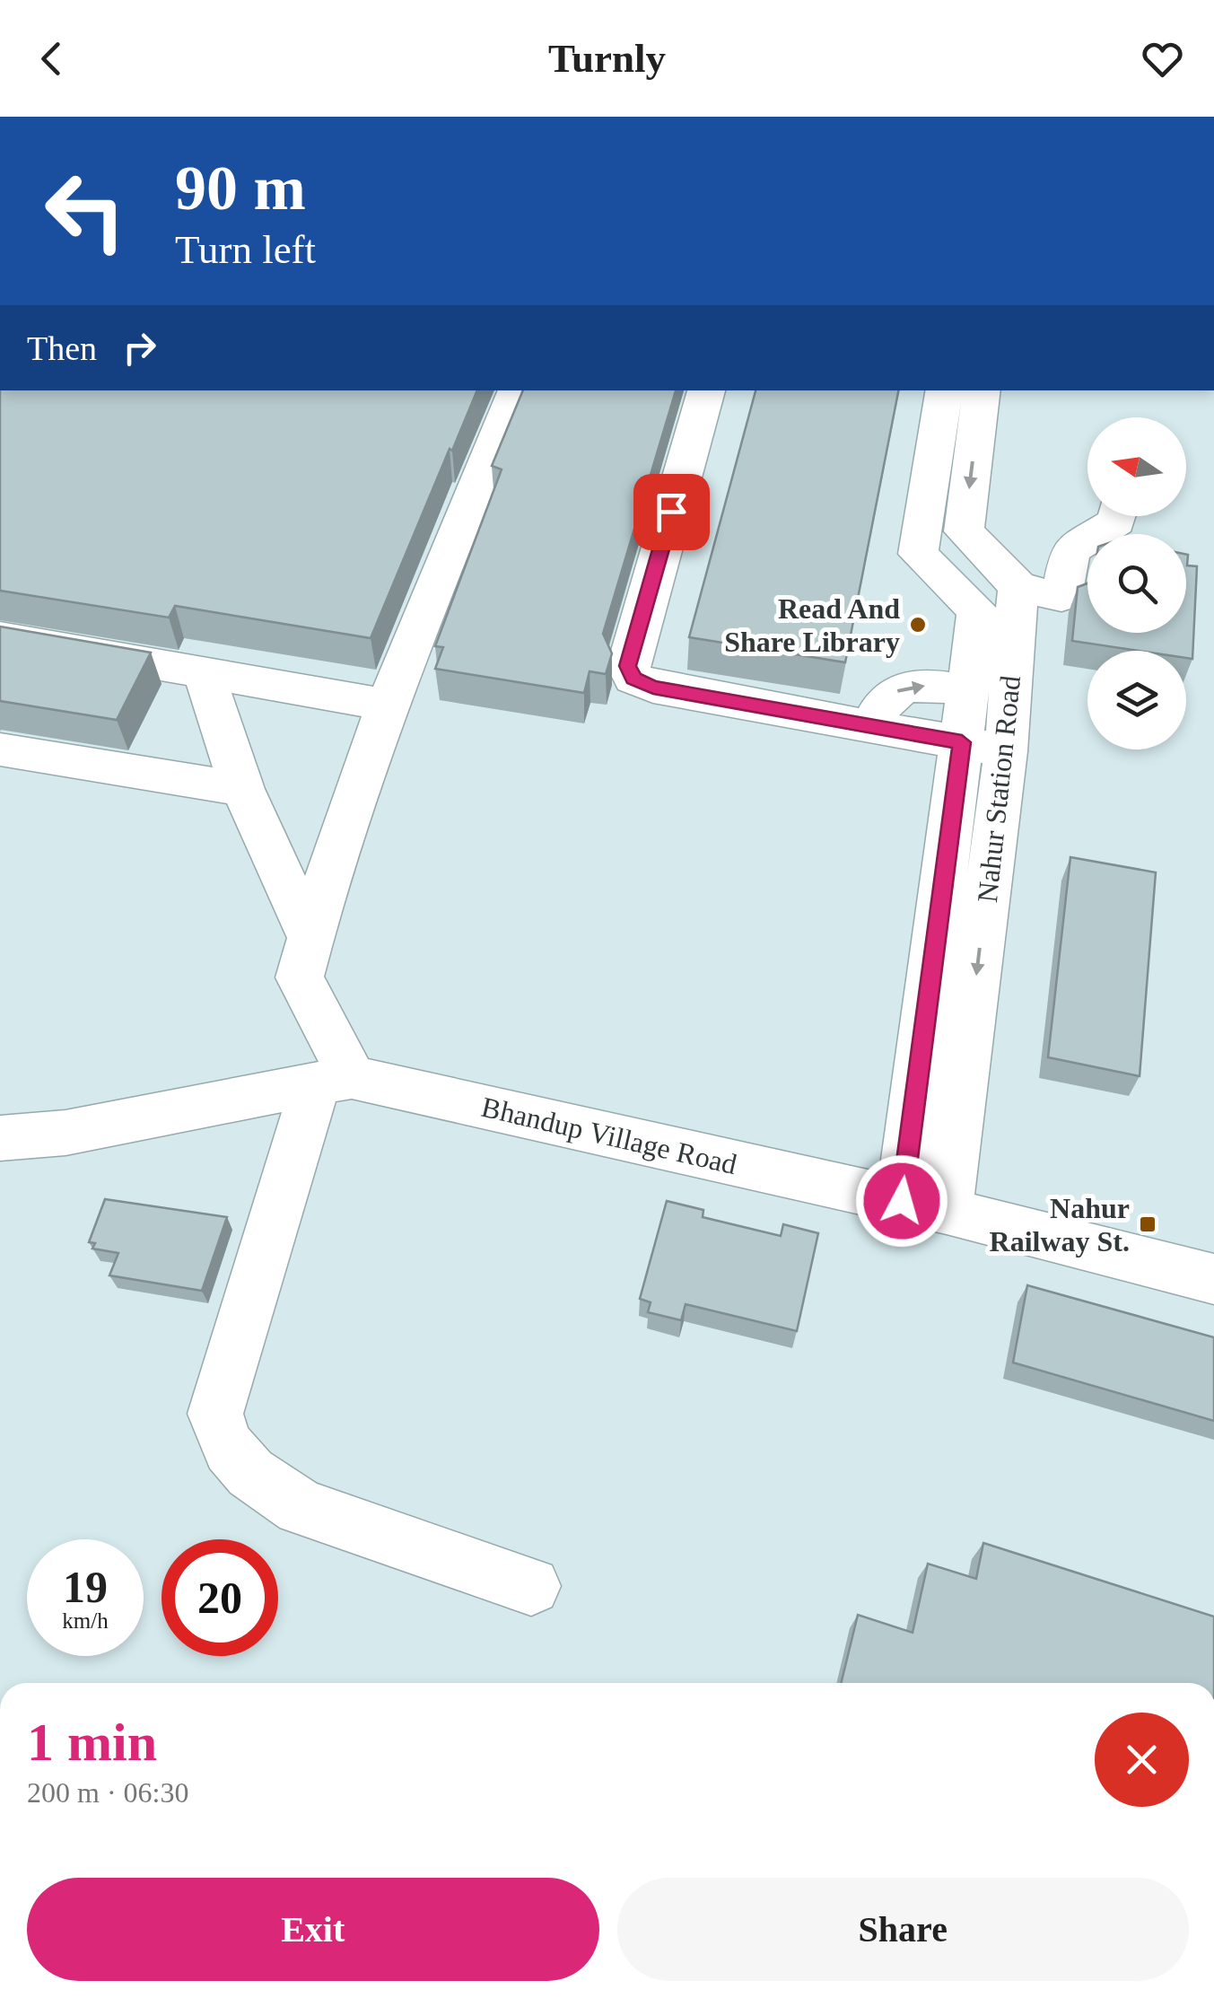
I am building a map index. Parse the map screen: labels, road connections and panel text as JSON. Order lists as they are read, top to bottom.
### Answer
{
  "streets": {
    "street": ["Nahur Station Road", "Bhandup Village Road"]
  },
  "crossings": [
    ["Nahur Station Road", "Bhandup Village Road"]
  ],
  "places": {
    "other": ["Read And Share Library"],
    "transit": ["Nahur Railway St."]
  },
  "north": "left",
  "page": {
    "header": "Turnly",
    "turn": ["90 m", "Turn left"],
    "then": "Then",
    "speed": "19 km/h",
    "limit": "20",
    "heading": ["1 min", "200 m · 06:30"],
    "buttons": ["Exit", "Share"]
  }
}
